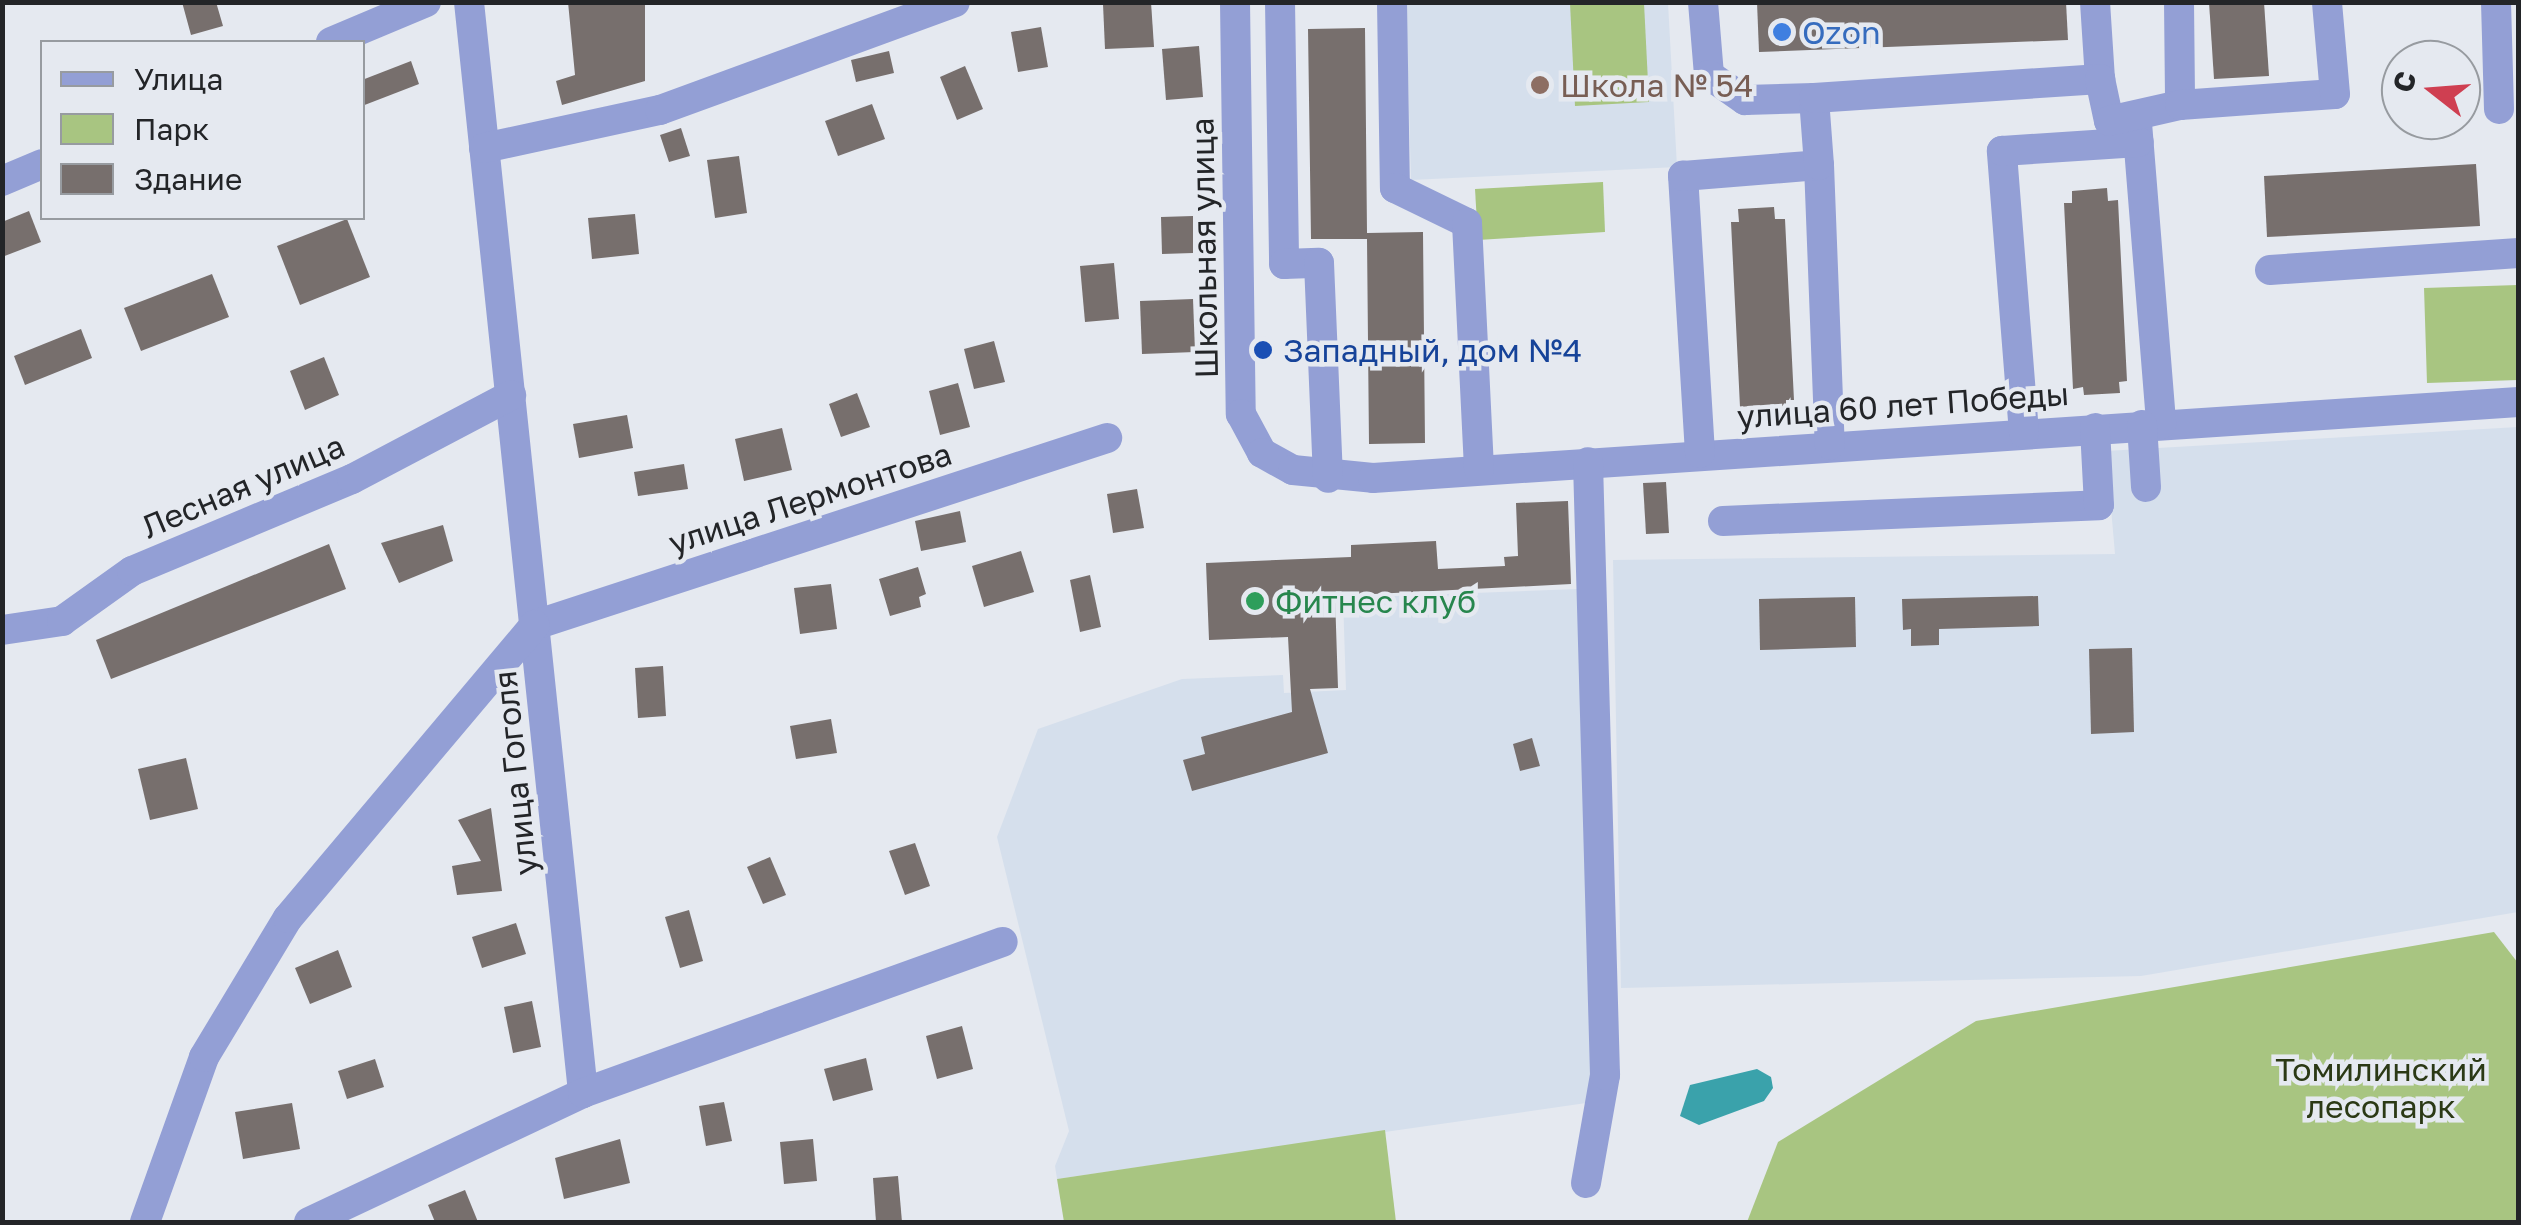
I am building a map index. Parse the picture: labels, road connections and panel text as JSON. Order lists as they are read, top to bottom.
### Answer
{
  "streets": {
    "street": [
      "Школьная улица",
      "улица 60 лет Победы",
      "Лесная улица",
      "улица Лермонтова",
      "улица Гоголя"
    ]
  },
  "crossings": [
    ["Школьная улица", "улица 60 лет Победы"],
    ["Лесная улица", "улица Гоголя"],
    ["улица Лермонтова", "улица Гоголя"]
  ],
  "parks": ["Томилинский лесопарк"],
  "places": [
    "Ozon",
    "Школа № 54",
    "Западный, дом №4",
    "Фитнес клуб"
  ],
  "legend": ["Улица", "Парк", "Здание"],
  "north": "left"
}
